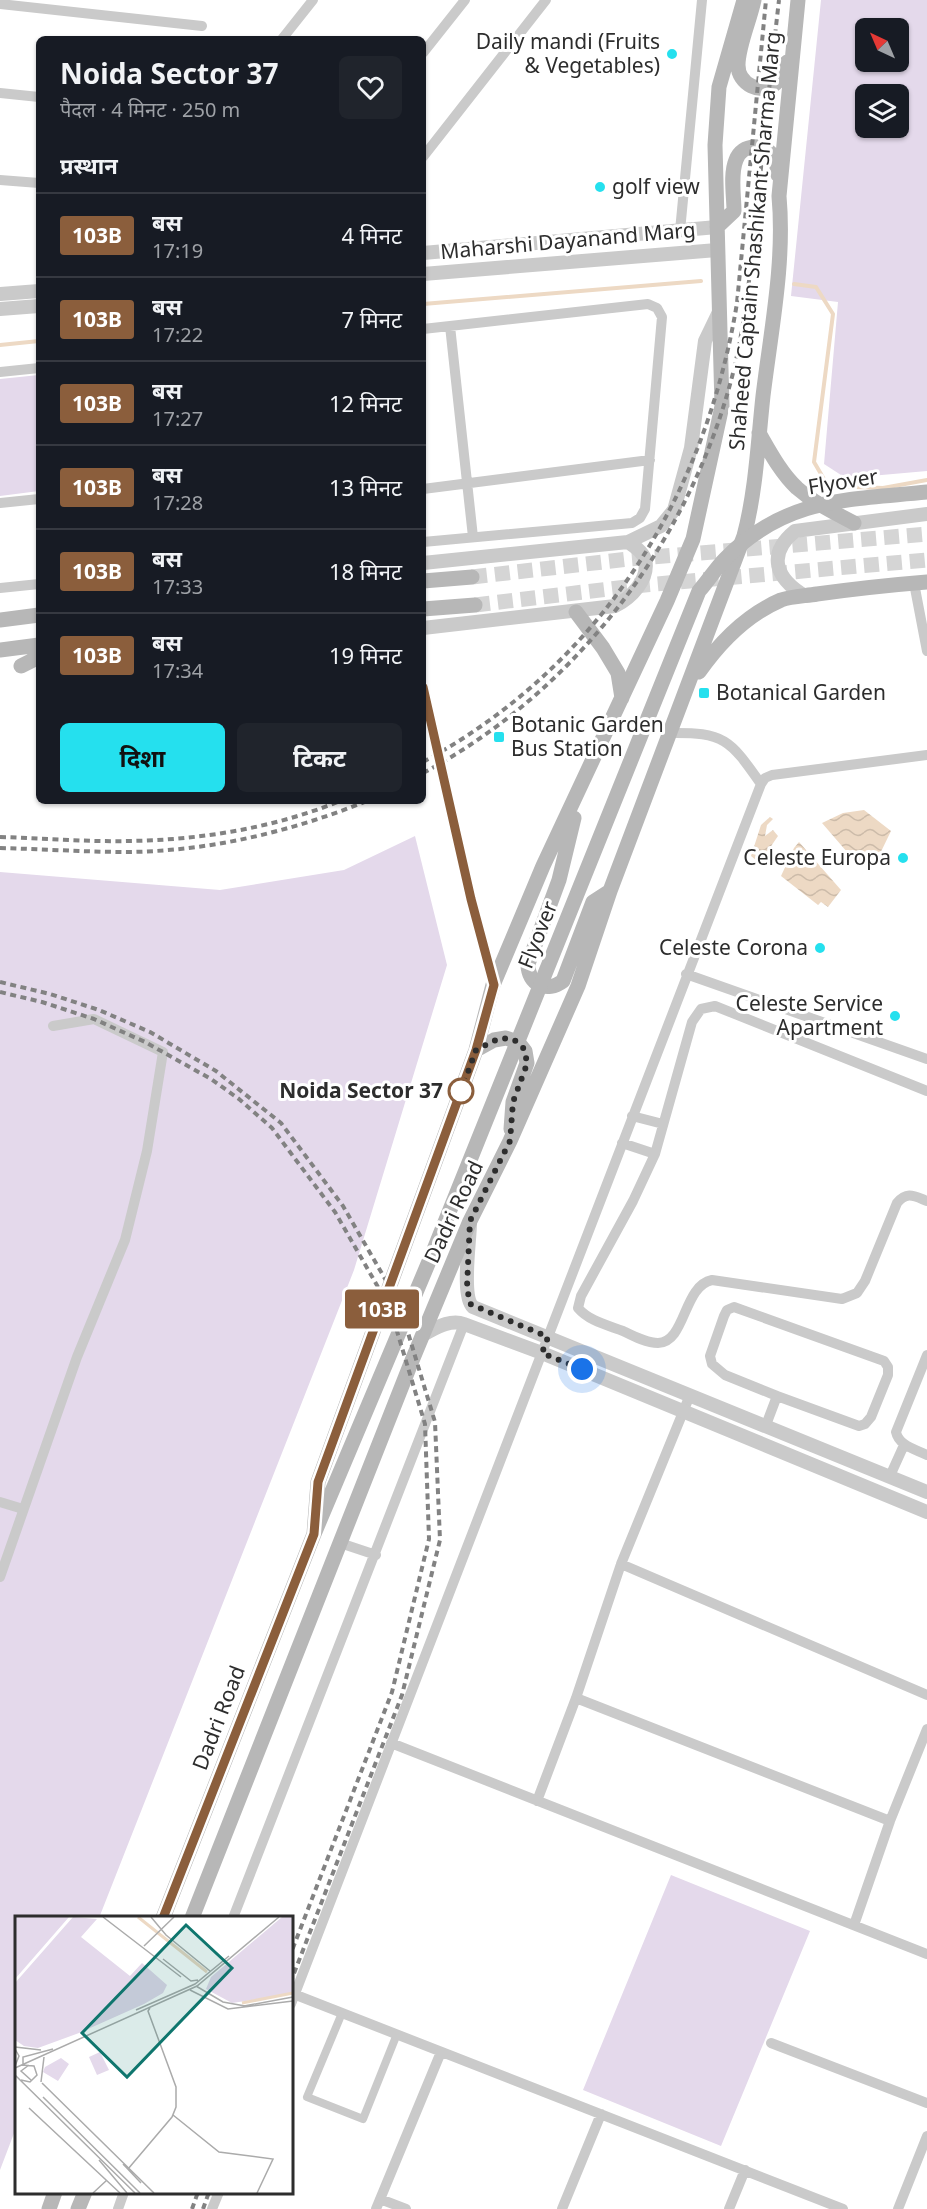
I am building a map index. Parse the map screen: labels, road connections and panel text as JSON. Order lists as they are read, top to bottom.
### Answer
{
  "streets": {
    "main road": ["Shaheed Captain Shashikant Sharma Marg", "Flyover", "Dadri Road"],
    "street": ["Maharshi Dayanand Marg"]
  },
  "crossings": [
    ["Maharshi Dayanand Marg", "Shaheed Captain Shashikant Sharma Marg"],
    ["Shaheed Captain Shashikant Sharma Marg", "Flyover"],
    ["Shaheed Captain Shashikant Sharma Marg", "Dadri Road"],
    ["Flyover", "Dadri Road"]
  ],
  "places": {
    "other": [
      "Daily mandi (Fruits & Vegetables)",
      "golf view",
      "Celeste Europa",
      "Celeste Corona",
      "Celeste Service Apartment",
      "Noida Sector 37"
    ],
    "transit": ["Botanical Garden", "Botanic Garden Bus Station"]
  },
  "lines": ["bus line 103B"],
  "north": "top left",
  "page": {
    "on_map": "103B",
    "heading": [
      ["Noida Sector 37", "पैदल · 4 मिनट · 250 m"],
      "प्रस्थान"
    ],
    "list": [
      {
        "mark": "103B",
        "name": "बस",
        "note": "17:19",
        "value": "4 मिनट"
      },
      {
        "mark": "103B",
        "name": "बस",
        "note": "17:22",
        "value": "7 मिनट"
      },
      {
        "mark": "103B",
        "name": "बस",
        "note": "17:27",
        "value": "12 मिनट"
      },
      {
        "mark": "103B",
        "name": "बस",
        "note": "17:28",
        "value": "13 मिनट"
      },
      {
        "mark": "103B",
        "name": "बस",
        "note": "17:33",
        "value": "18 मिनट"
      },
      {
        "mark": "103B",
        "name": "बस",
        "note": "17:34",
        "value": "19 मिनट"
      }
    ],
    "buttons": ["दिशा", "टिकट"]
  }
}
